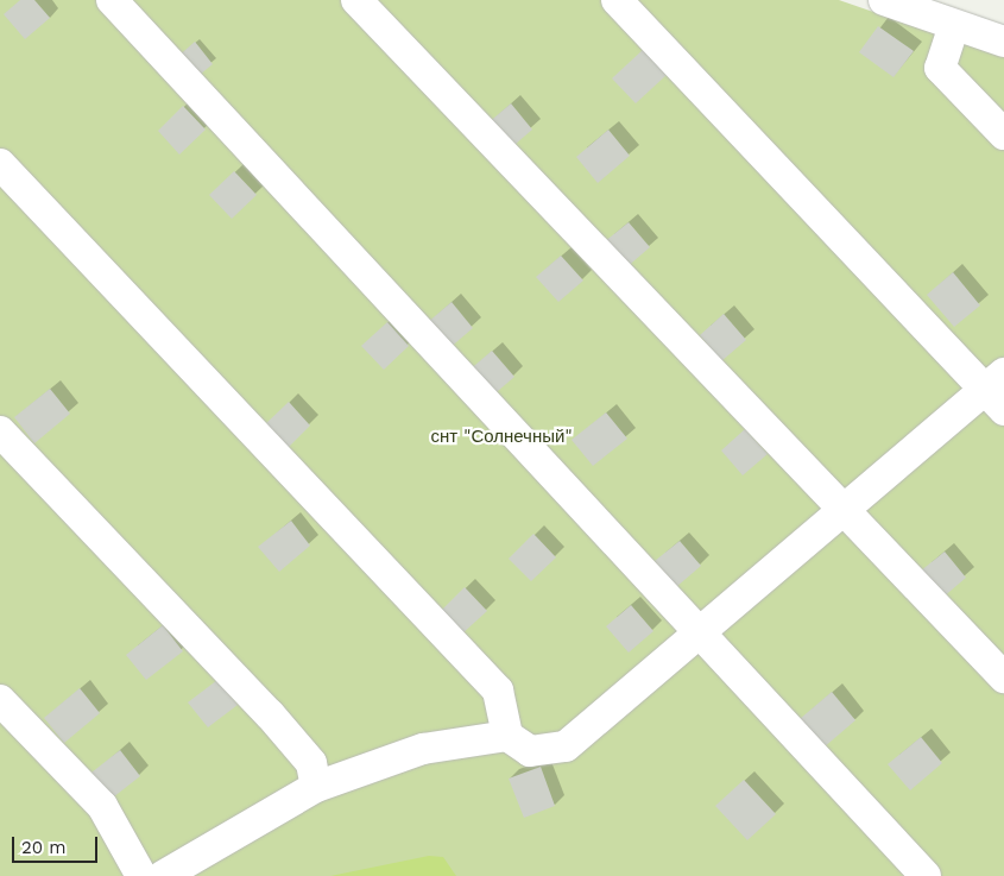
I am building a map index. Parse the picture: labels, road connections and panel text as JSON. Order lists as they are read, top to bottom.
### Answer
{
  "parks": ["снт \"Солнечный\""],
  "scale_bar": "20 m"
}
